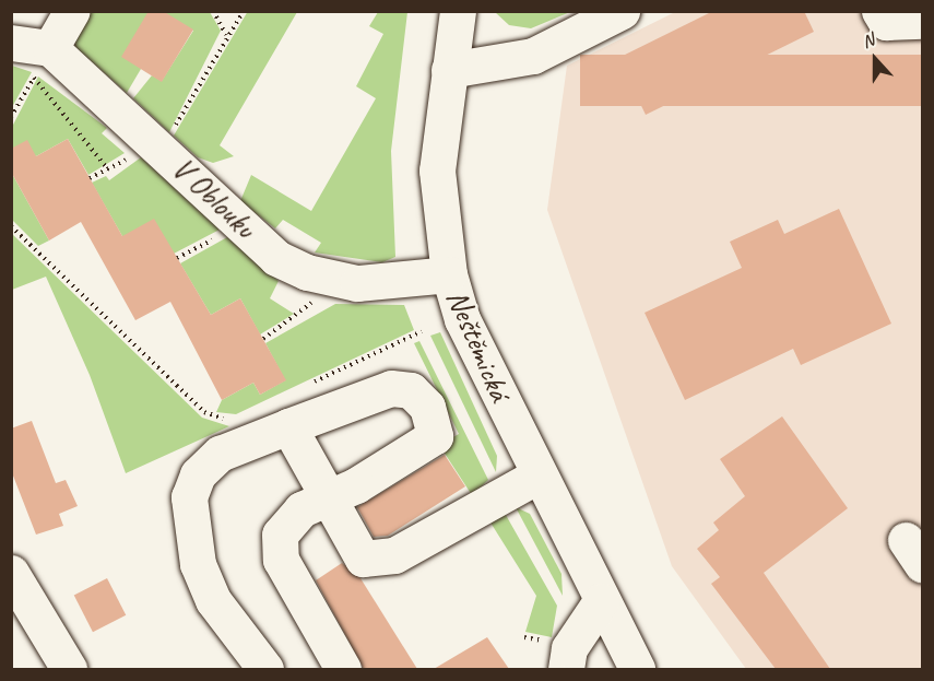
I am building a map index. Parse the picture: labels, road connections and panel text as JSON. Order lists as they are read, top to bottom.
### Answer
{
  "streets": {
    "street": ["V Oblouku", "Neštěmická"]
  },
  "crossings": [
    ["V Oblouku", "Neštěmická"]
  ],
  "north": "top"
}
